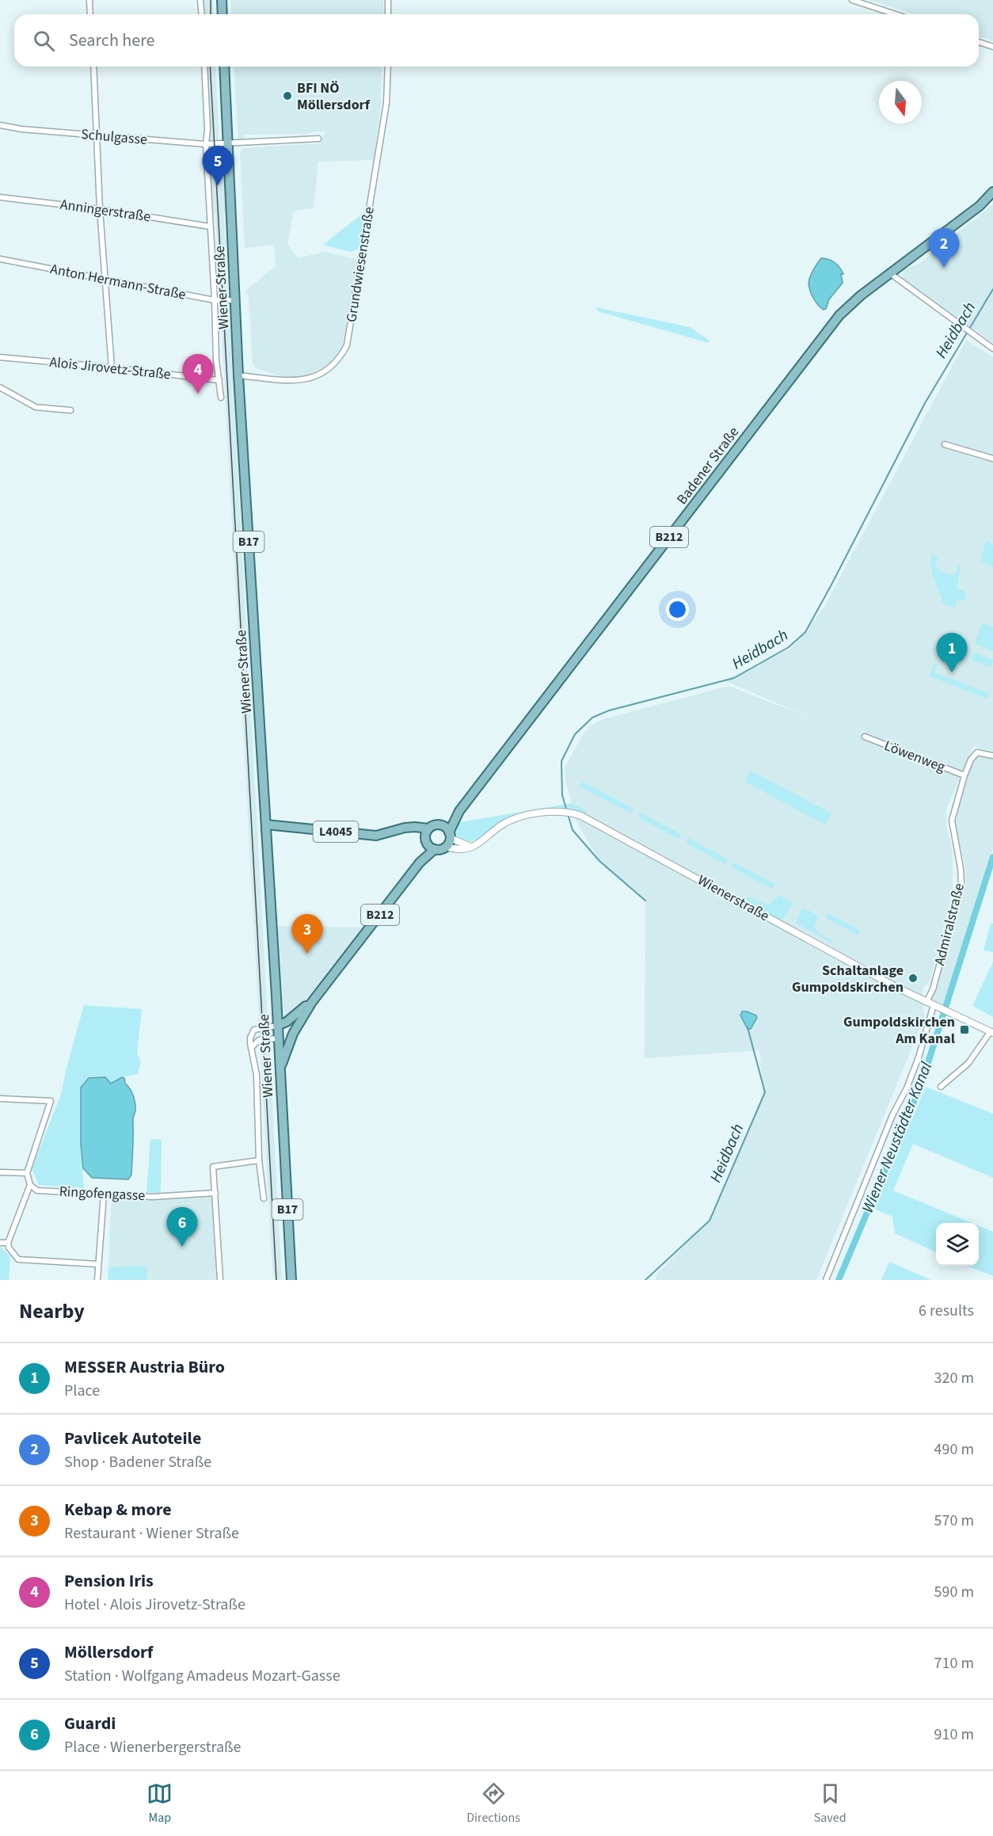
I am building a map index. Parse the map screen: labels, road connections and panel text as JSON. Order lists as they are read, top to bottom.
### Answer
{
  "streets": {
    "main road": [
      "Wiener Straße",
      "Badener Straße",
      "B212",
      "B17",
      "L4045"
    ],
    "street": [
      "Schulgasse",
      "Anningerstraße",
      "Grundwiesenstraße",
      "Anton Hermann-Straße",
      "Alois Jirovetz-Straße",
      "Löwenweg",
      "Wienerstraße",
      "Admiralstraße",
      "Ringofengasse"
    ]
  },
  "crossings": [
    ["Schulgasse", "Wiener Straße"],
    ["Grundwiesenstraße", "Wiener Straße"],
    ["Anton Hermann-Straße", "Wiener Straße"],
    ["Wiener Straße", "B212"],
    ["Wiener Straße", "L4045"],
    ["Badener Straße", "B212"],
    ["Badener Straße", "L4045"],
    ["B212", "L4045"],
    ["Löwenweg", "Admiralstraße"],
    ["Wienerstraße", "Admiralstraße"]
  ],
  "water": ["Heidbach", "Wiener Neustädter Kanal"],
  "places": {
    "other": ["BFI NÖ Möllersdorf", "Schaltanlage Gumpoldskirchen"],
    "transit": ["Gumpoldskirchen Am Kanal"]
  },
  "north": "bottom",
  "page": {
    "search": "Search here",
    "pins": [
      "5",
      "2",
      "4",
      "1",
      "3",
      "6"
    ],
    "heading": ["Nearby", "6 results"],
    "list": [
      {
        "mark": "1",
        "name": "MESSER Austria Büro",
        "note": "Place",
        "value": "320 m"
      },
      {
        "mark": "2",
        "name": "Pavlicek Autoteile",
        "note": "Shop · Badener Straße",
        "value": "490 m"
      },
      {
        "mark": "3",
        "name": "Kebap & more",
        "note": "Restaurant · Wiener Straße",
        "value": "570 m"
      },
      {
        "mark": "4",
        "name": "Pension Iris",
        "note": "Hotel · Alois Jirovetz-Straße",
        "value": "590 m"
      },
      {
        "mark": "5",
        "name": "Möllersdorf",
        "note": "Station · Wolfgang Amadeus Mozart-Gasse",
        "value": "710 m"
      },
      {
        "mark": "6",
        "name": "Guardi",
        "note": "Place · Wienerbergerstraße",
        "value": "910 m"
      }
    ],
    "nav": ["Map", "Directions", "Saved"]
  }
}
